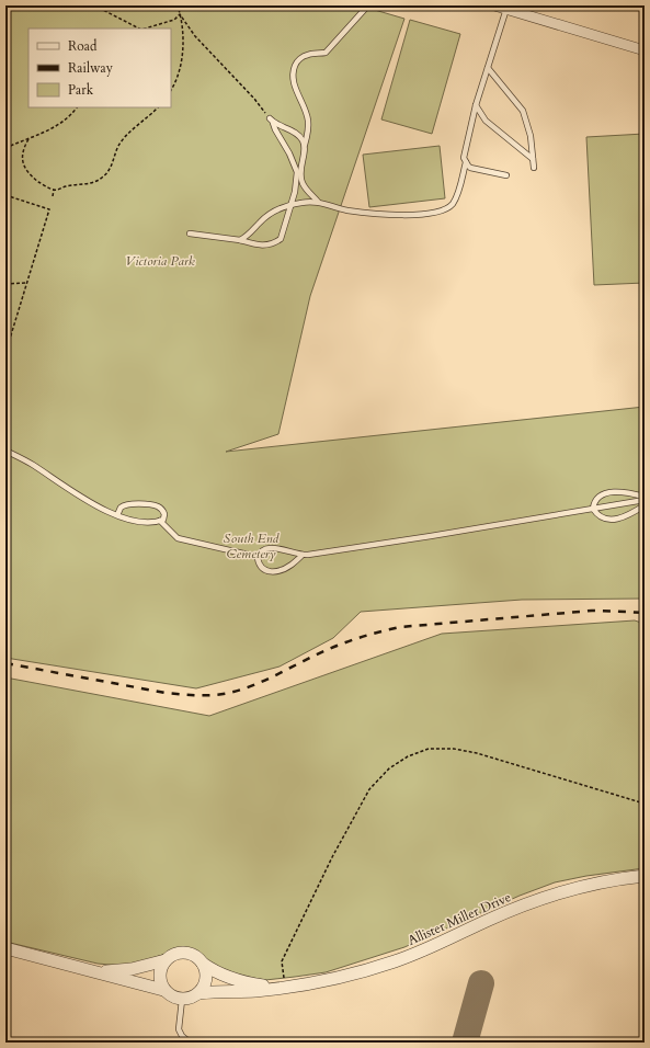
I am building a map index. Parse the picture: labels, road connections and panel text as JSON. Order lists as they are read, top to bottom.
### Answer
{
  "streets": {
    "street": ["Allister Miller Drive"]
  },
  "parks": ["Victoria Park", "South End Cemetery"],
  "legend": ["Road", "Railway", "Park"]
}
